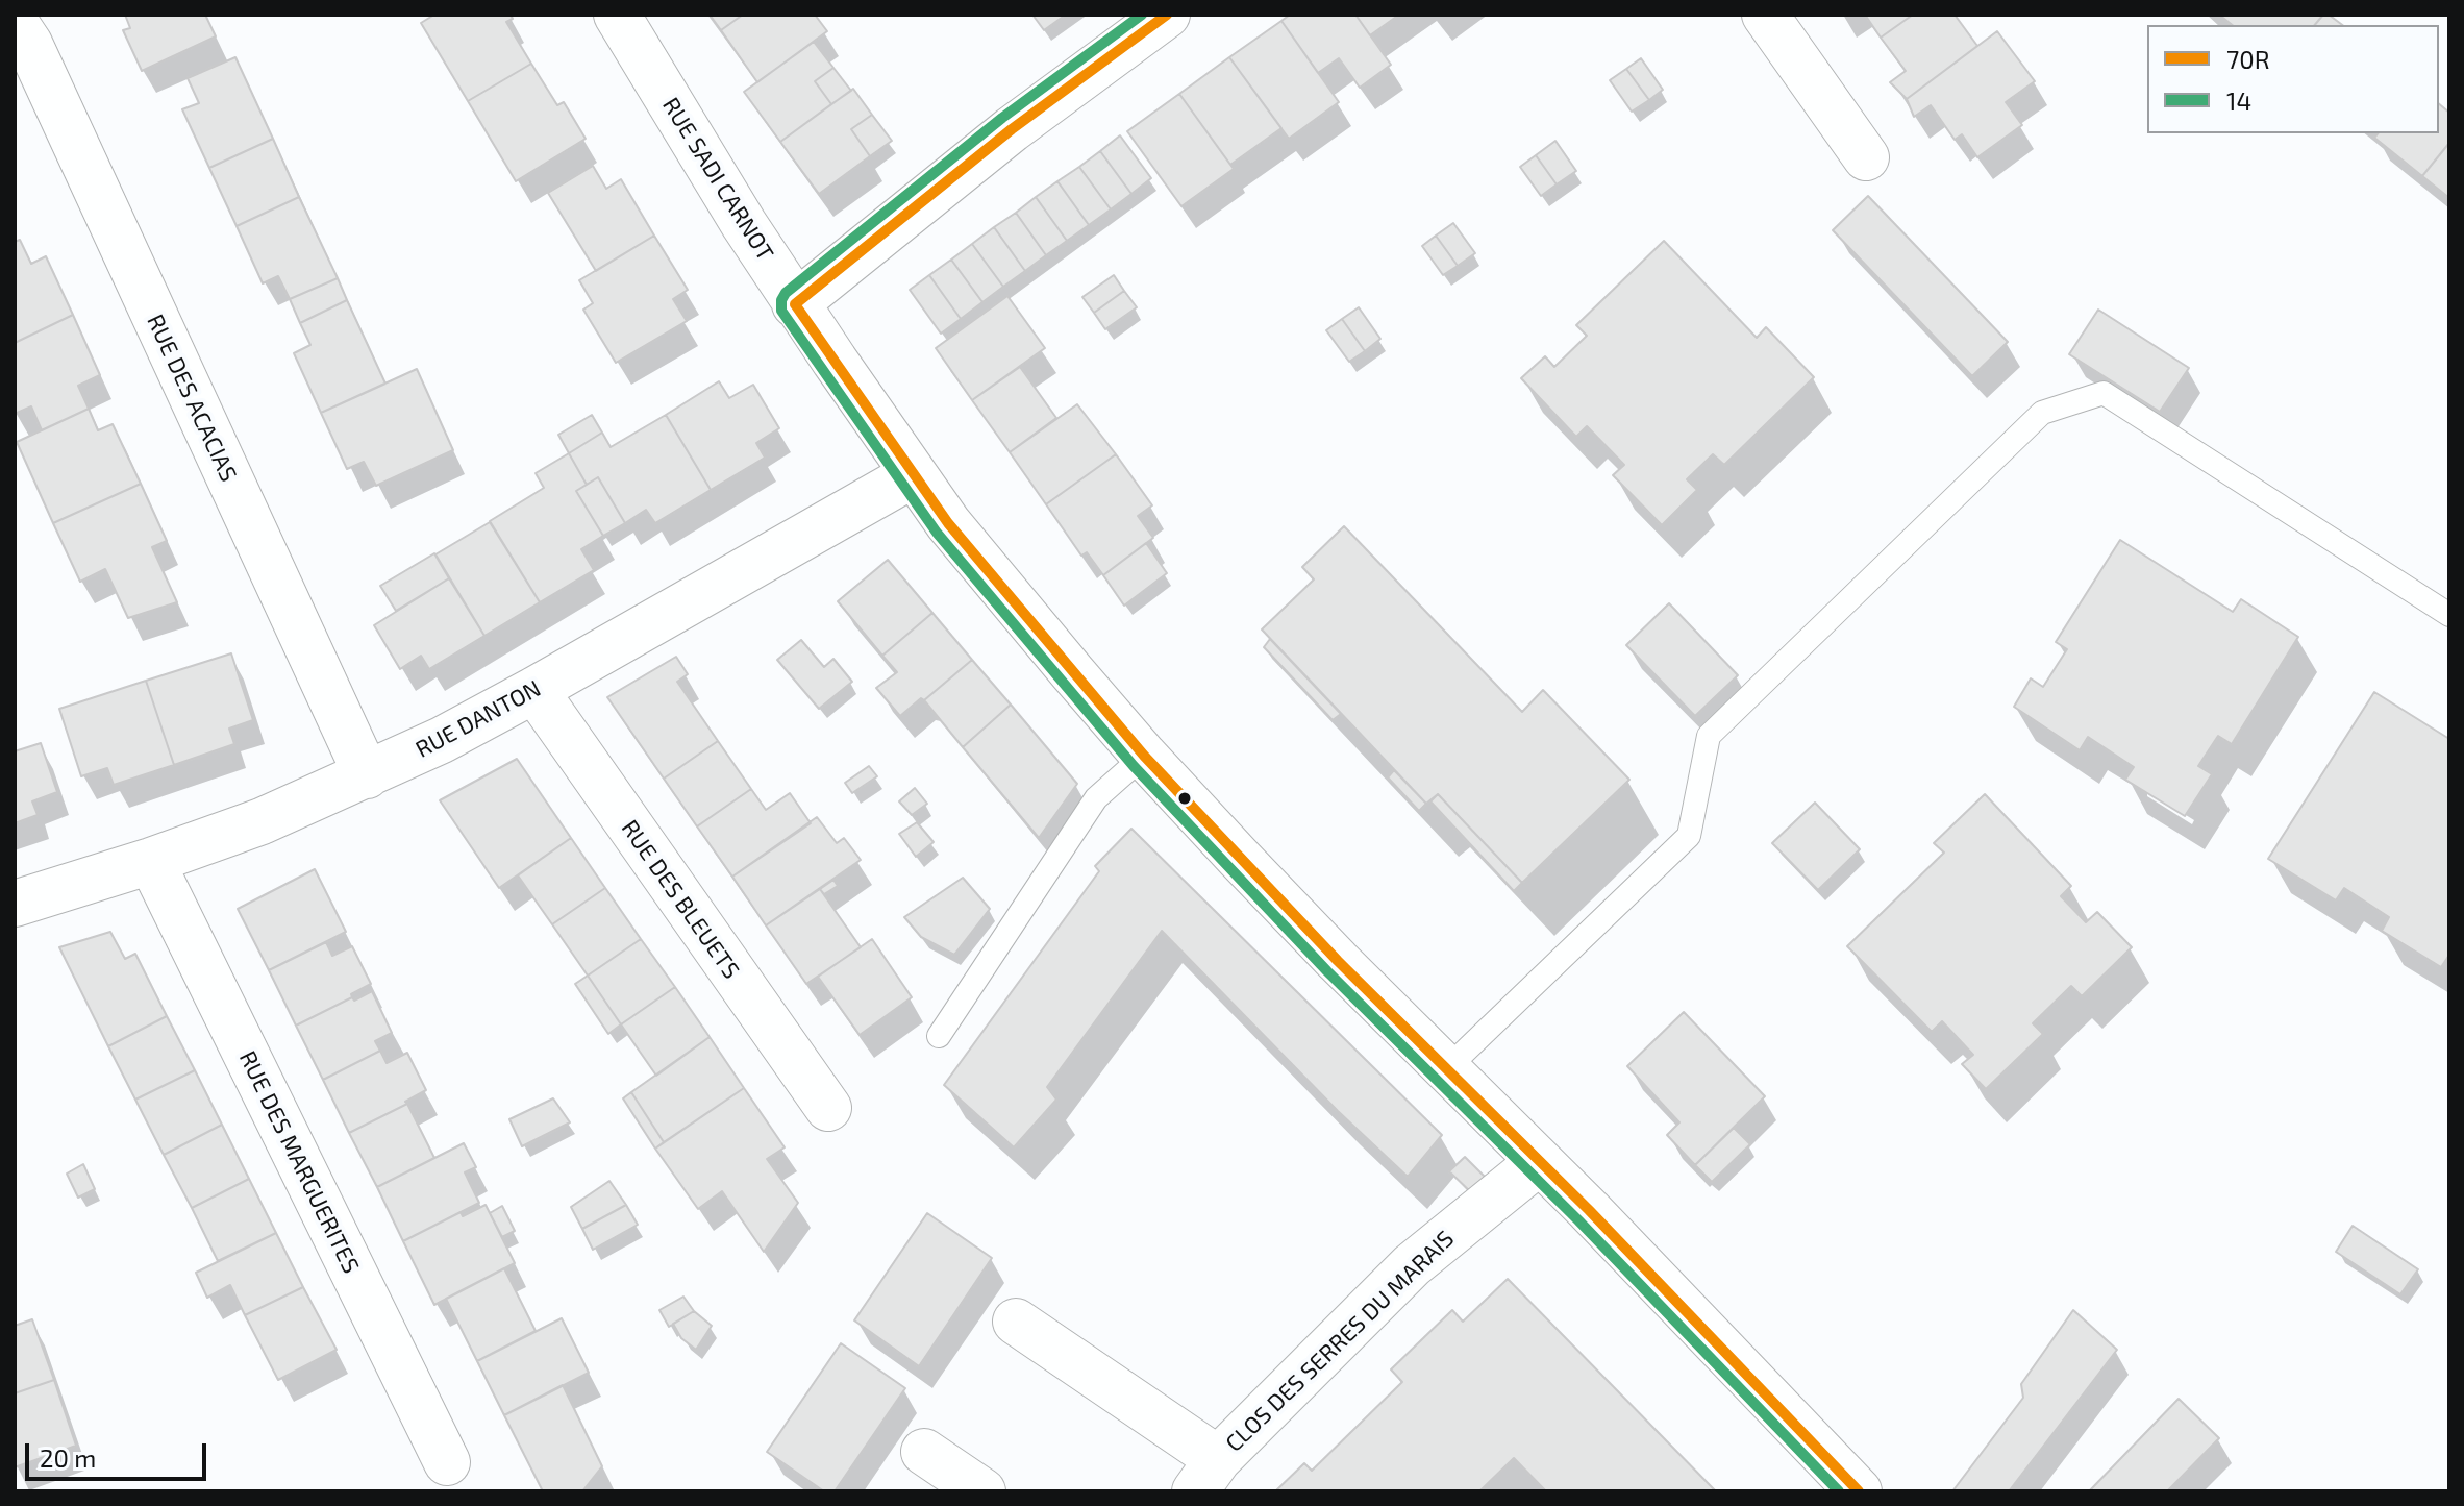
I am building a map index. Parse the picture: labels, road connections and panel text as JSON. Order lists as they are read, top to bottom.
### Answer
{
  "streets": {
    "street": [
      "RUE SADI CARNOT",
      "RUE DES ACACIAS",
      "RUE DANTON",
      "RUE DES BLEUETS",
      "RUE DES MARGUERITES",
      "CLOS DES SERRES DU MARAIS"
    ]
  },
  "crossings": [
    ["RUE SADI CARNOT", "RUE DANTON"],
    ["RUE SADI CARNOT", "CLOS DES SERRES DU MARAIS"],
    ["RUE DES ACACIAS", "RUE DANTON"],
    ["RUE DANTON", "RUE DES BLEUETS"],
    ["RUE DANTON", "RUE DES MARGUERITES"]
  ],
  "lines": ["transit line 70R", "transit line 14"],
  "legend": ["70R", "14"],
  "scale_bar": "20 m"
}
